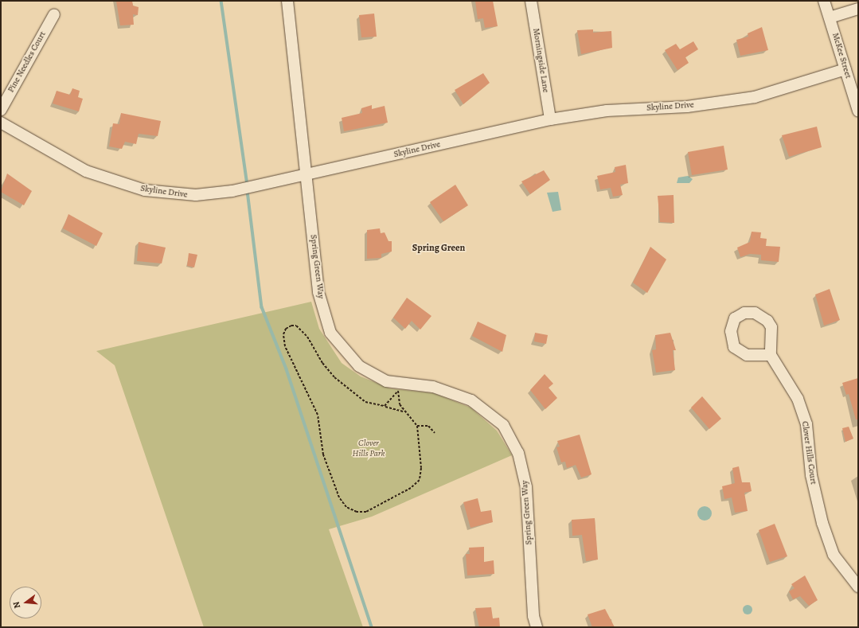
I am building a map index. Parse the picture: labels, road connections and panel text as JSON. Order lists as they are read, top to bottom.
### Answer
{
  "streets": {
    "street": [
      "McKee Street",
      "Morningside Lane",
      "Pine Needles Court",
      "Skyline Drive",
      "Spring Green Way",
      "Clover Hills Court"
    ]
  },
  "crossings": [
    ["McKee Street", "Skyline Drive"],
    ["Morningside Lane", "Skyline Drive"],
    ["Skyline Drive", "Spring Green Way"]
  ],
  "districts": ["Spring Green"],
  "parks": ["Clover Hills Park"],
  "north": "left"
}
